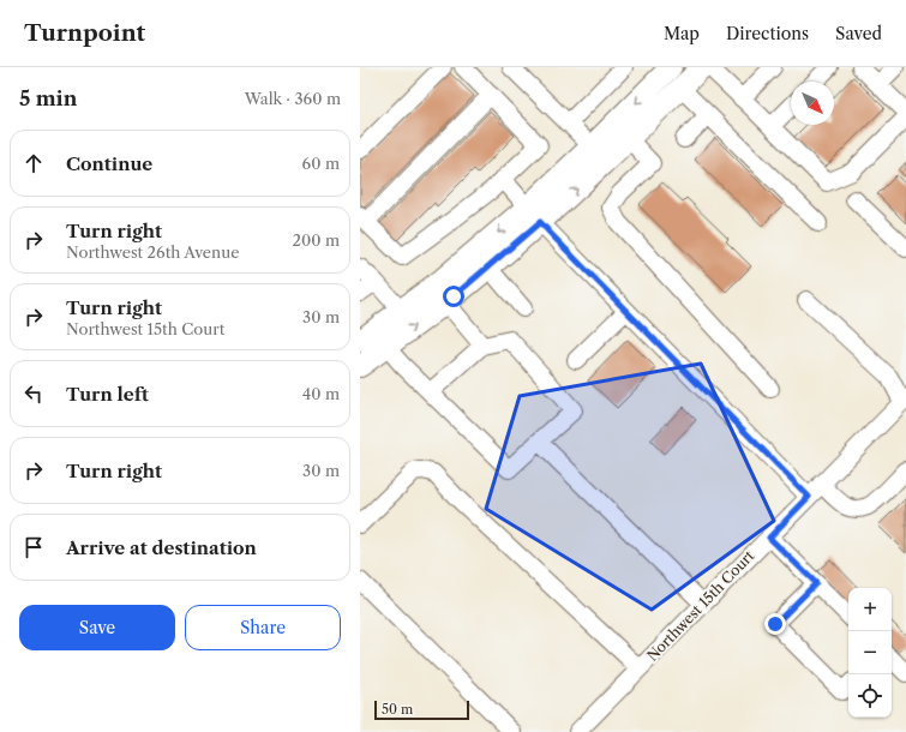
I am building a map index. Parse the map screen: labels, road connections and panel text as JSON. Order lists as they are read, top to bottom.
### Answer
{
  "streets": {
    "street": ["Northwest 15th Court"]
  },
  "scale_bar": "50 m",
  "north": "bottom right",
  "page": {
    "header": "Turnpoint",
    "nav": ["Map", "Directions", "Saved"],
    "heading": ["5 min", "Walk · 360 m"],
    "list": [
      ["Continue", "60 m"],
      ["Turn right", "Northwest 26th Avenue", "200 m"],
      ["Turn right", "Northwest 15th Court", "30 m"],
      ["Turn left", "40 m"],
      ["Turn right", "30 m"],
      "Arrive at destination"
    ],
    "map_buttons": ["+", "−"],
    "buttons": ["Save", "Share"],
    "scale": "50 m"
  }
}
